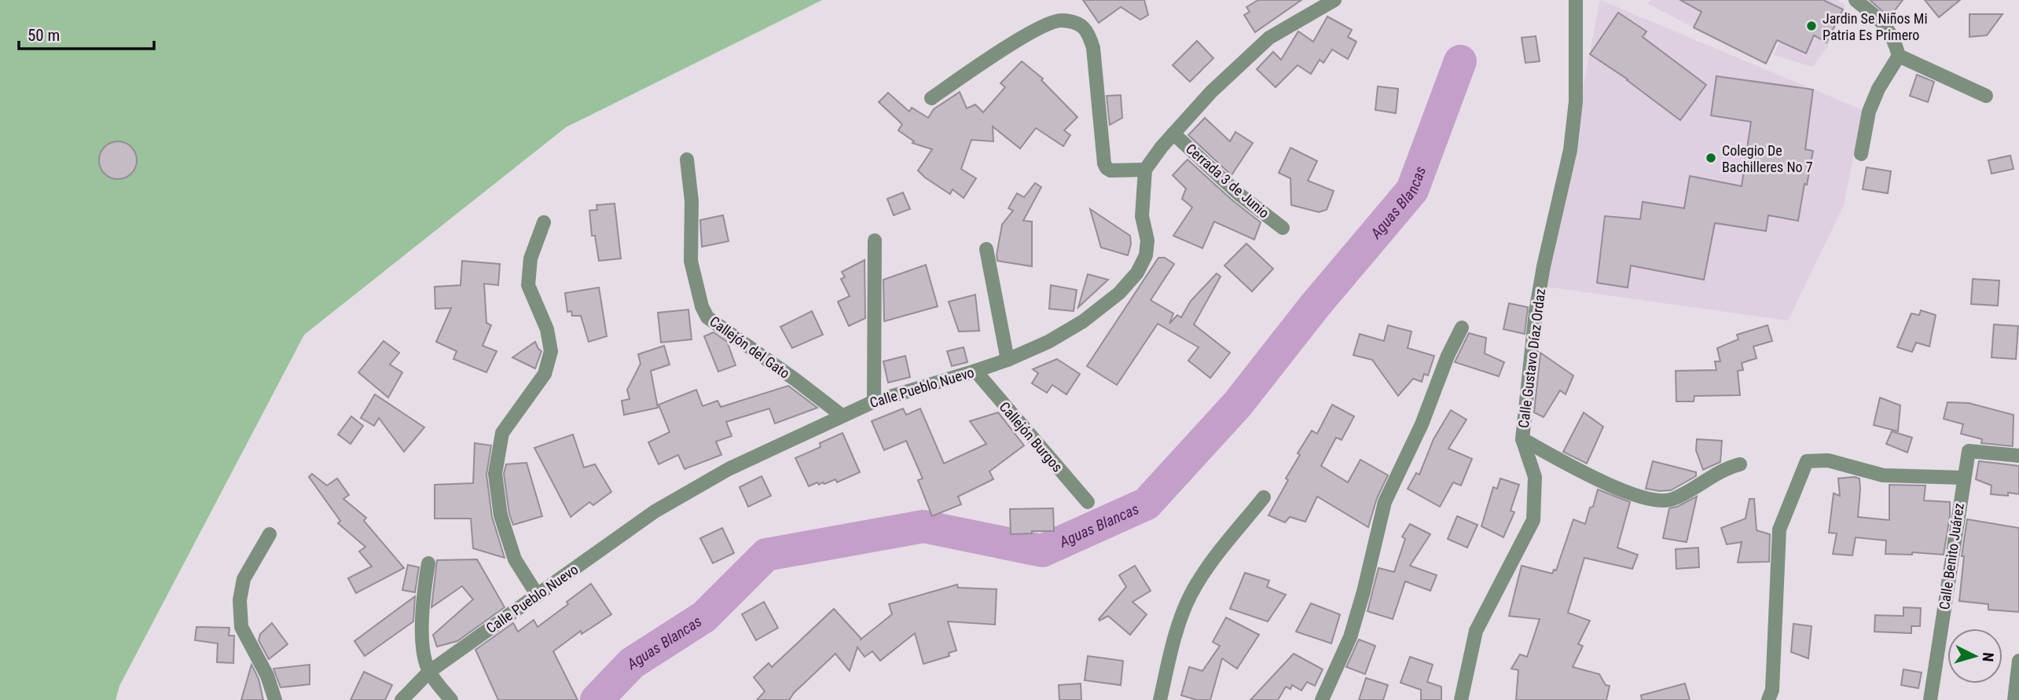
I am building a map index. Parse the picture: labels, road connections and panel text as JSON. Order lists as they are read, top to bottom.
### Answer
{
  "streets": {
    "street": [
      "Cerrada 3 de Junio",
      "Callejón del Gato",
      "Calle Gustavo Díaz Ordaz",
      "Calle Pueblo Nuevo",
      "Callejón Burgos",
      "Calle Benito Juárez"
    ]
  },
  "crossings": [
    ["Callejón del Gato", "Calle Pueblo Nuevo"],
    ["Calle Pueblo Nuevo", "Callejón Burgos"]
  ],
  "water": ["Aguas Blancas"],
  "places": ["Jardin Se Niños Mi Patria Es Primero", "Colegio De Bachilleres No 7"],
  "scale_bar": "50 m",
  "north": "right"
}
